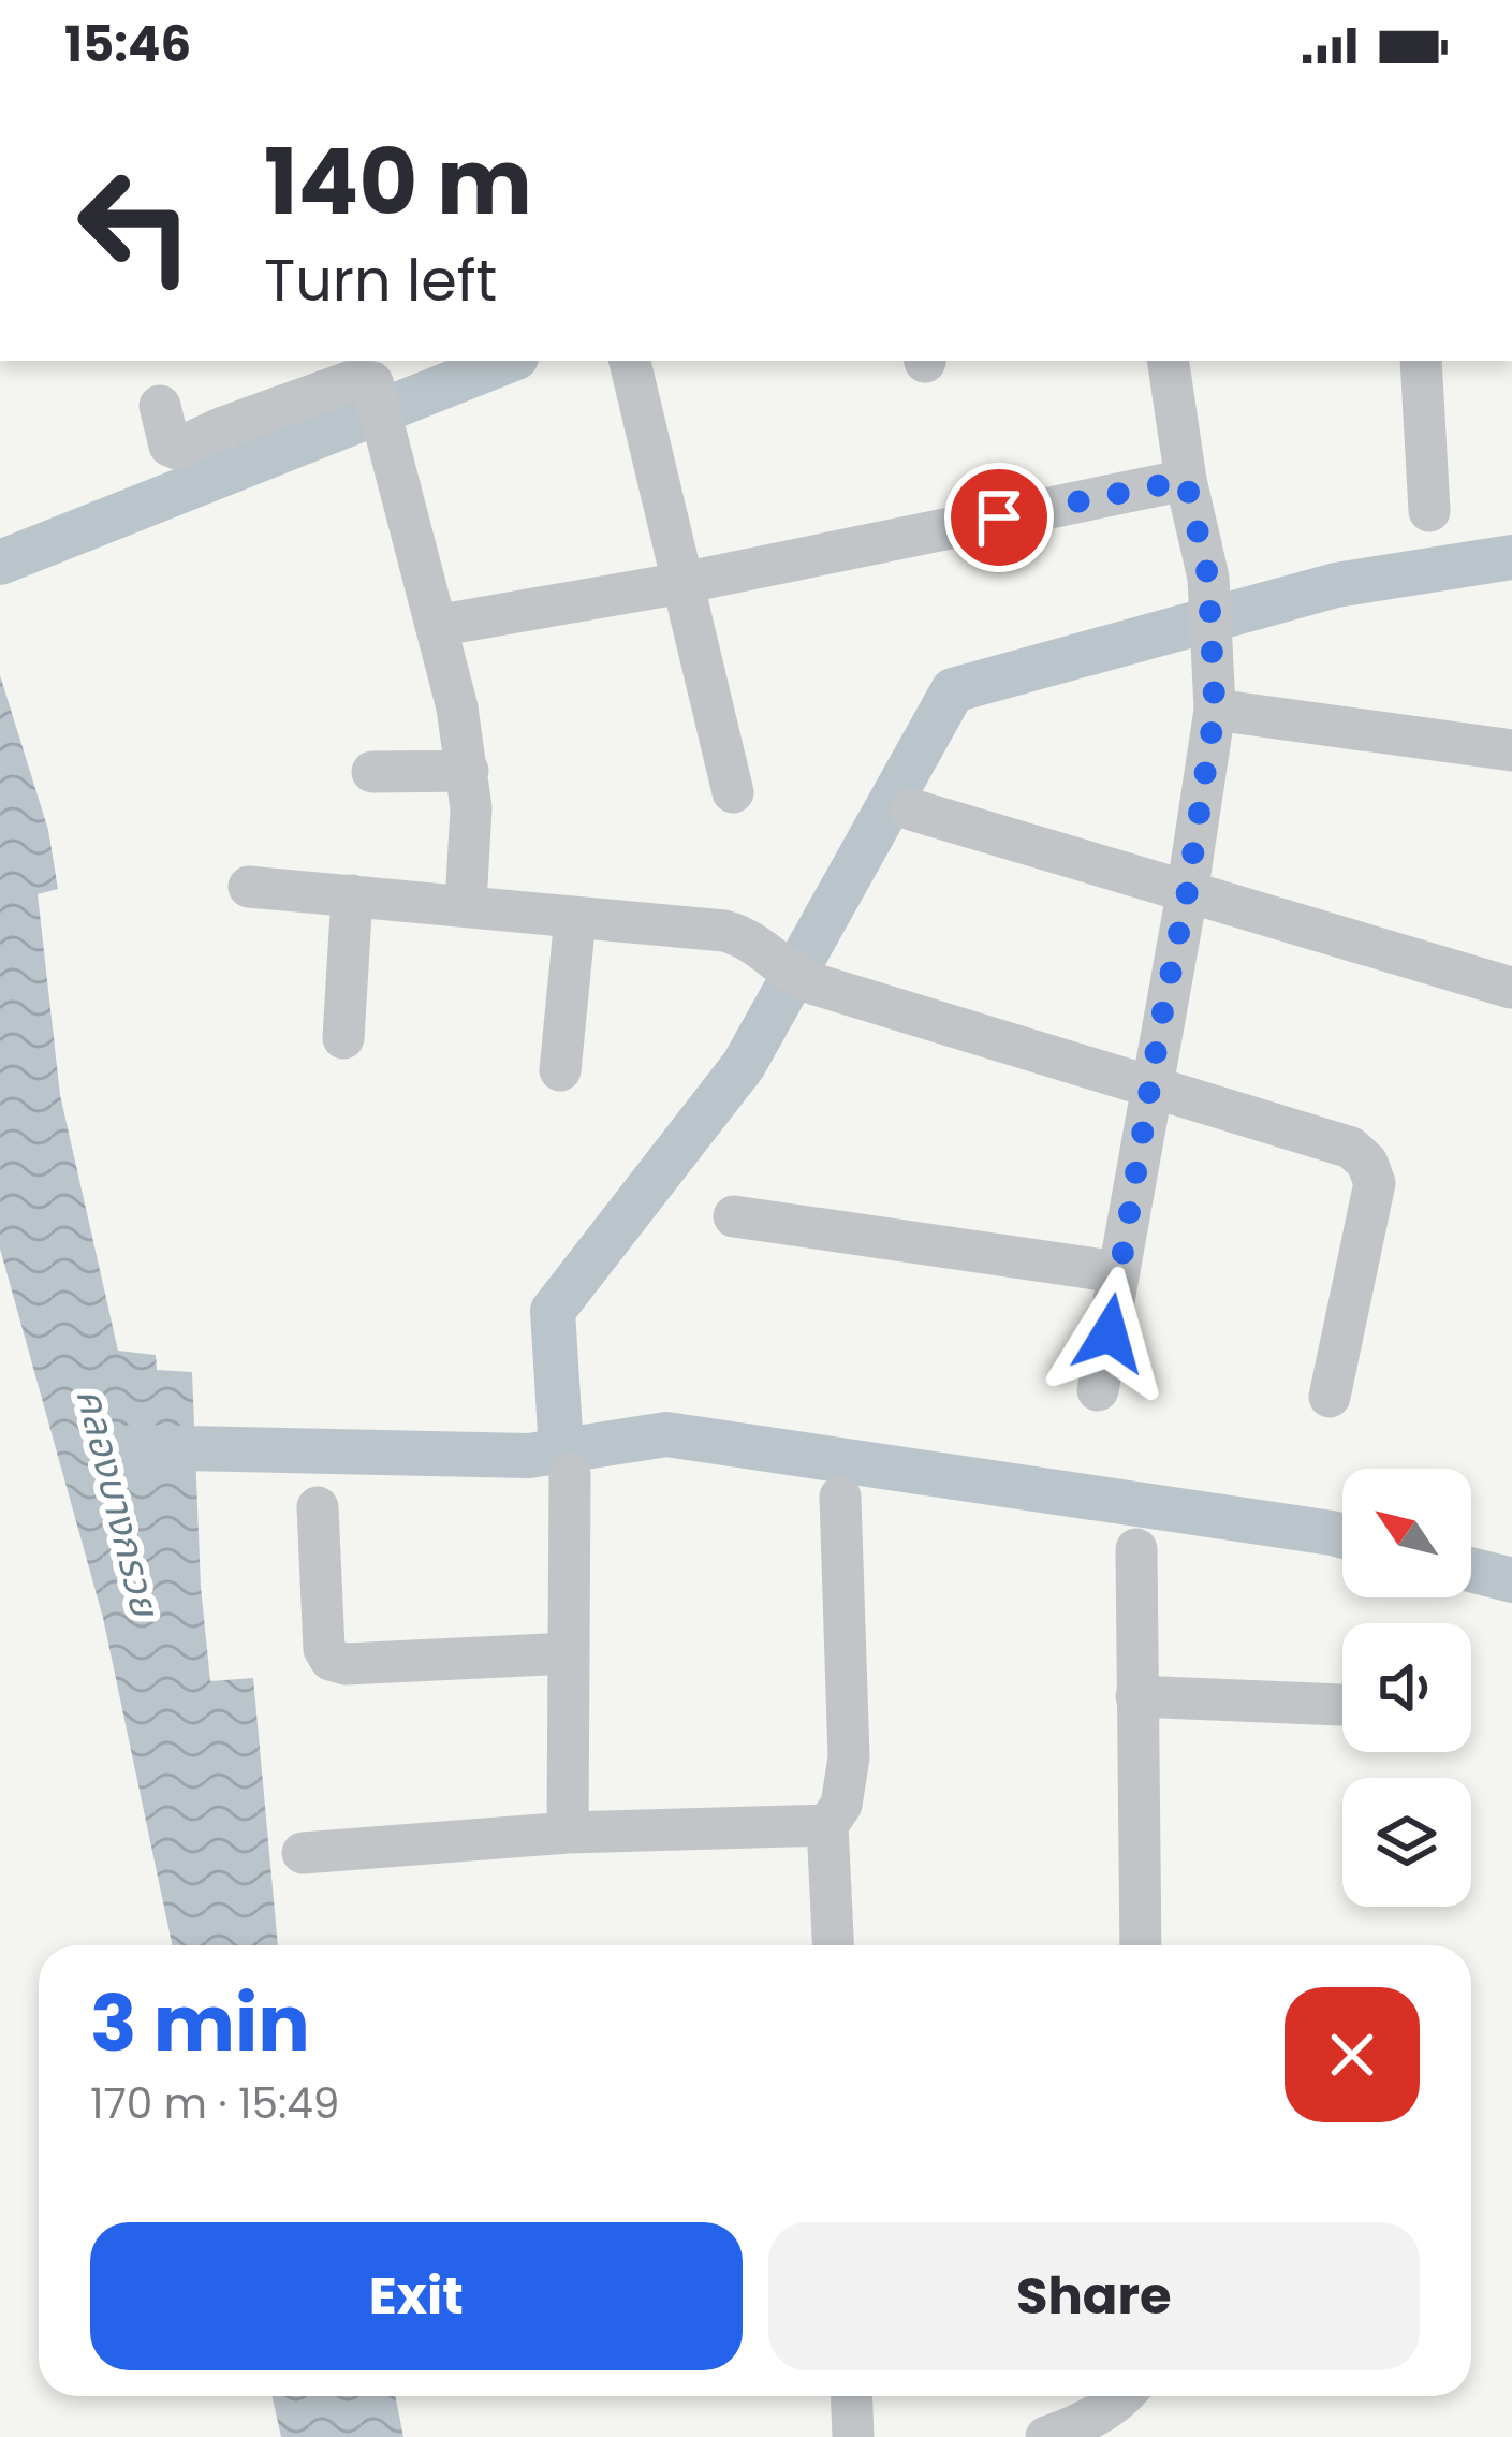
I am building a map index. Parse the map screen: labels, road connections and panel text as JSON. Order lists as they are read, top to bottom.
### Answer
{
  "water": ["คลองบางกรวย"],
  "north": "top left",
  "page": {
    "status": "15:46",
    "turn": ["140 m", "Turn left"],
    "heading": ["3 min", "170 m · 15:49"],
    "buttons": ["Exit", "Share"]
  }
}
